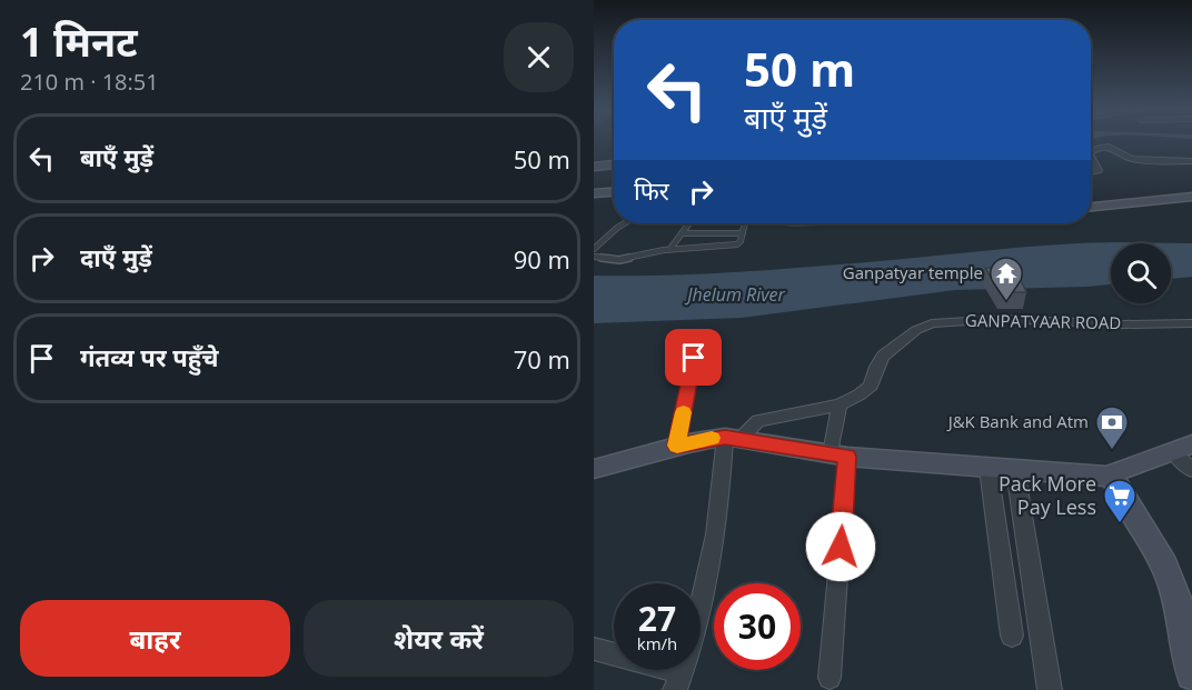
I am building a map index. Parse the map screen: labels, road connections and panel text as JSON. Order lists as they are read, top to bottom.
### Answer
{
  "streets": {
    "street": ["GANPATYAAR ROAD"]
  },
  "water": ["Jhelum River"],
  "places": {
    "temple": ["Ganpatyar temple"],
    "bank": ["J&K Bank and Atm"],
    "supermarket": ["Pack More Pay Less"]
  },
  "page": {
    "heading": ["1 मिनट", "210 m · 18:51"],
    "turn": ["50 m", "बाएँ मुड़ें"],
    "list": [
      {
        "name": "बाएँ मुड़ें",
        "value": "50 m"
      },
      {
        "name": "दाएँ मुड़ें",
        "value": "90 m"
      },
      {
        "name": "गंतव्य पर पहुँचे",
        "value": "70 m"
      }
    ],
    "then": "फिर",
    "speed": "27 km/h",
    "limit": "30",
    "buttons": ["बाहर", "शेयर करें"]
  }
}
